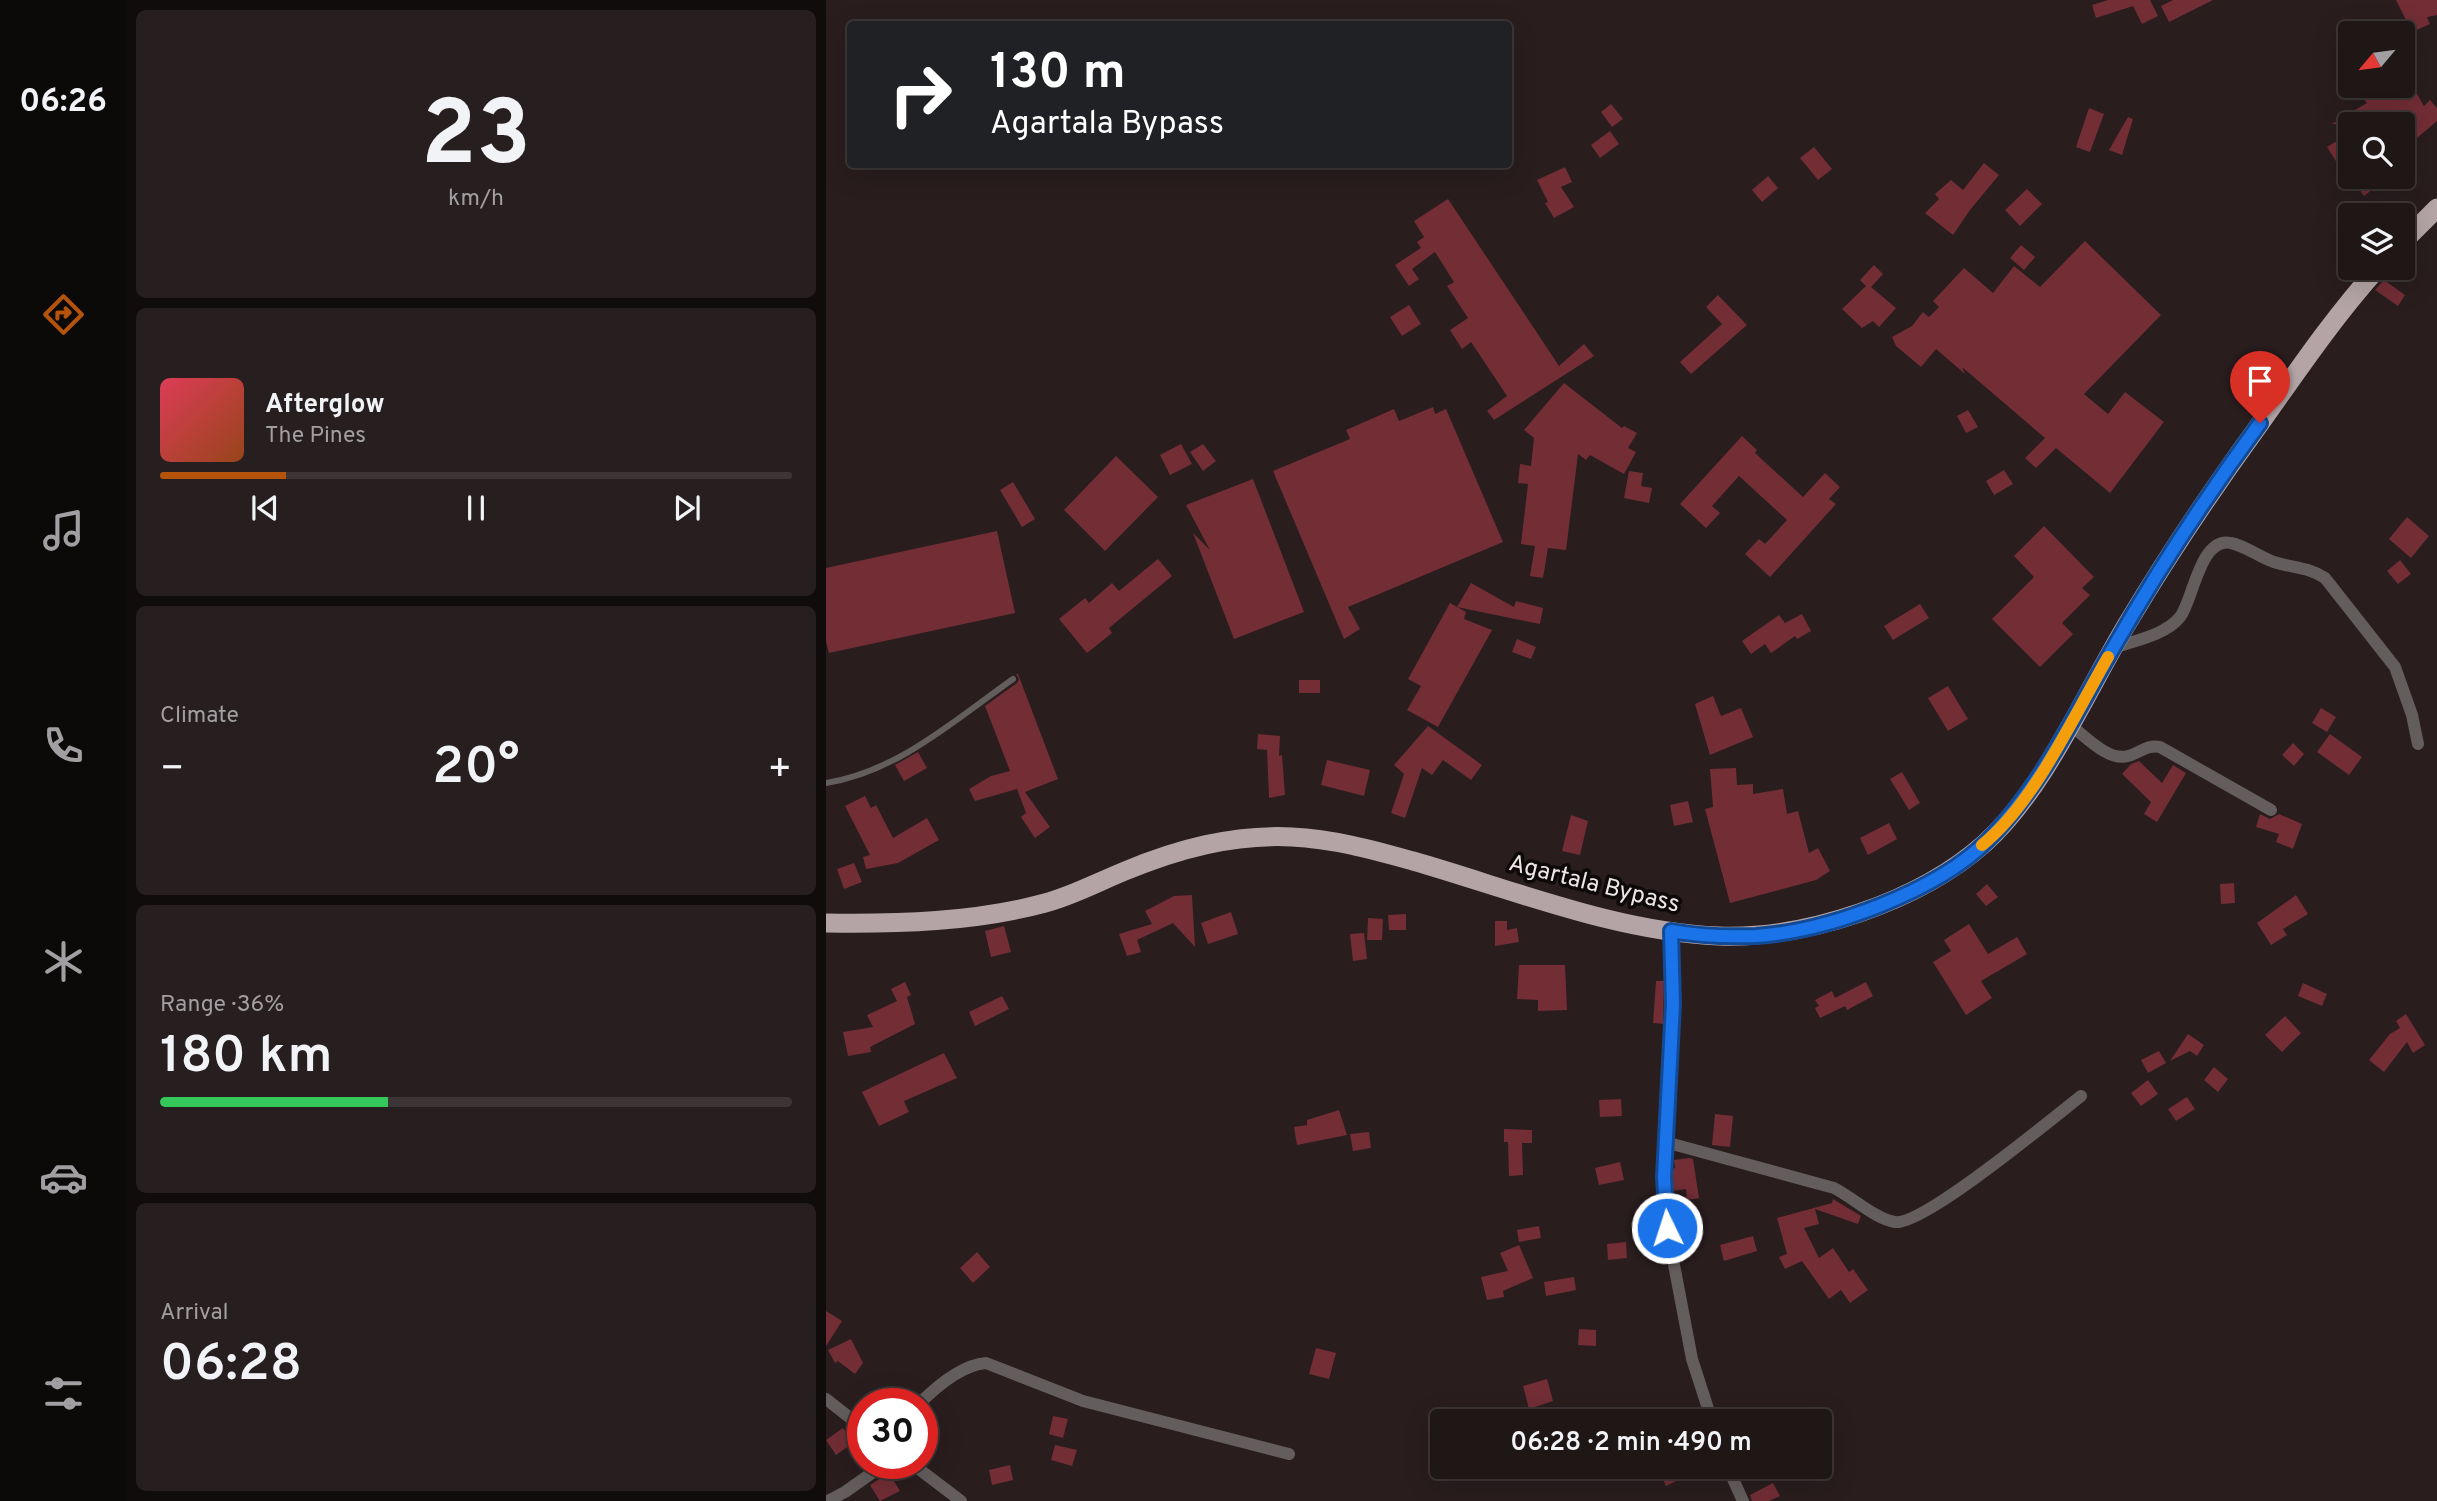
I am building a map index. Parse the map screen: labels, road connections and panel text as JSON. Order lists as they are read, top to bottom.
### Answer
{
  "streets": {
    "highway": ["Agartala Bypass"]
  },
  "north": "bottom left",
  "page": {
    "tabs": "06:26",
    "tile": [
      ["23", "km/h"],
      "Climate",
      ["Range · 36%", "180 km"],
      ["Arrival", "06:28"]
    ],
    "turn": ["130 m", "Agartala Bypass"],
    "song": ["Afterglow", "The Pines"],
    "heat": ["−", "20°", "+"],
    "limit": "30",
    "trip": "06:28 · 2 min · 490 m"
  }
}
